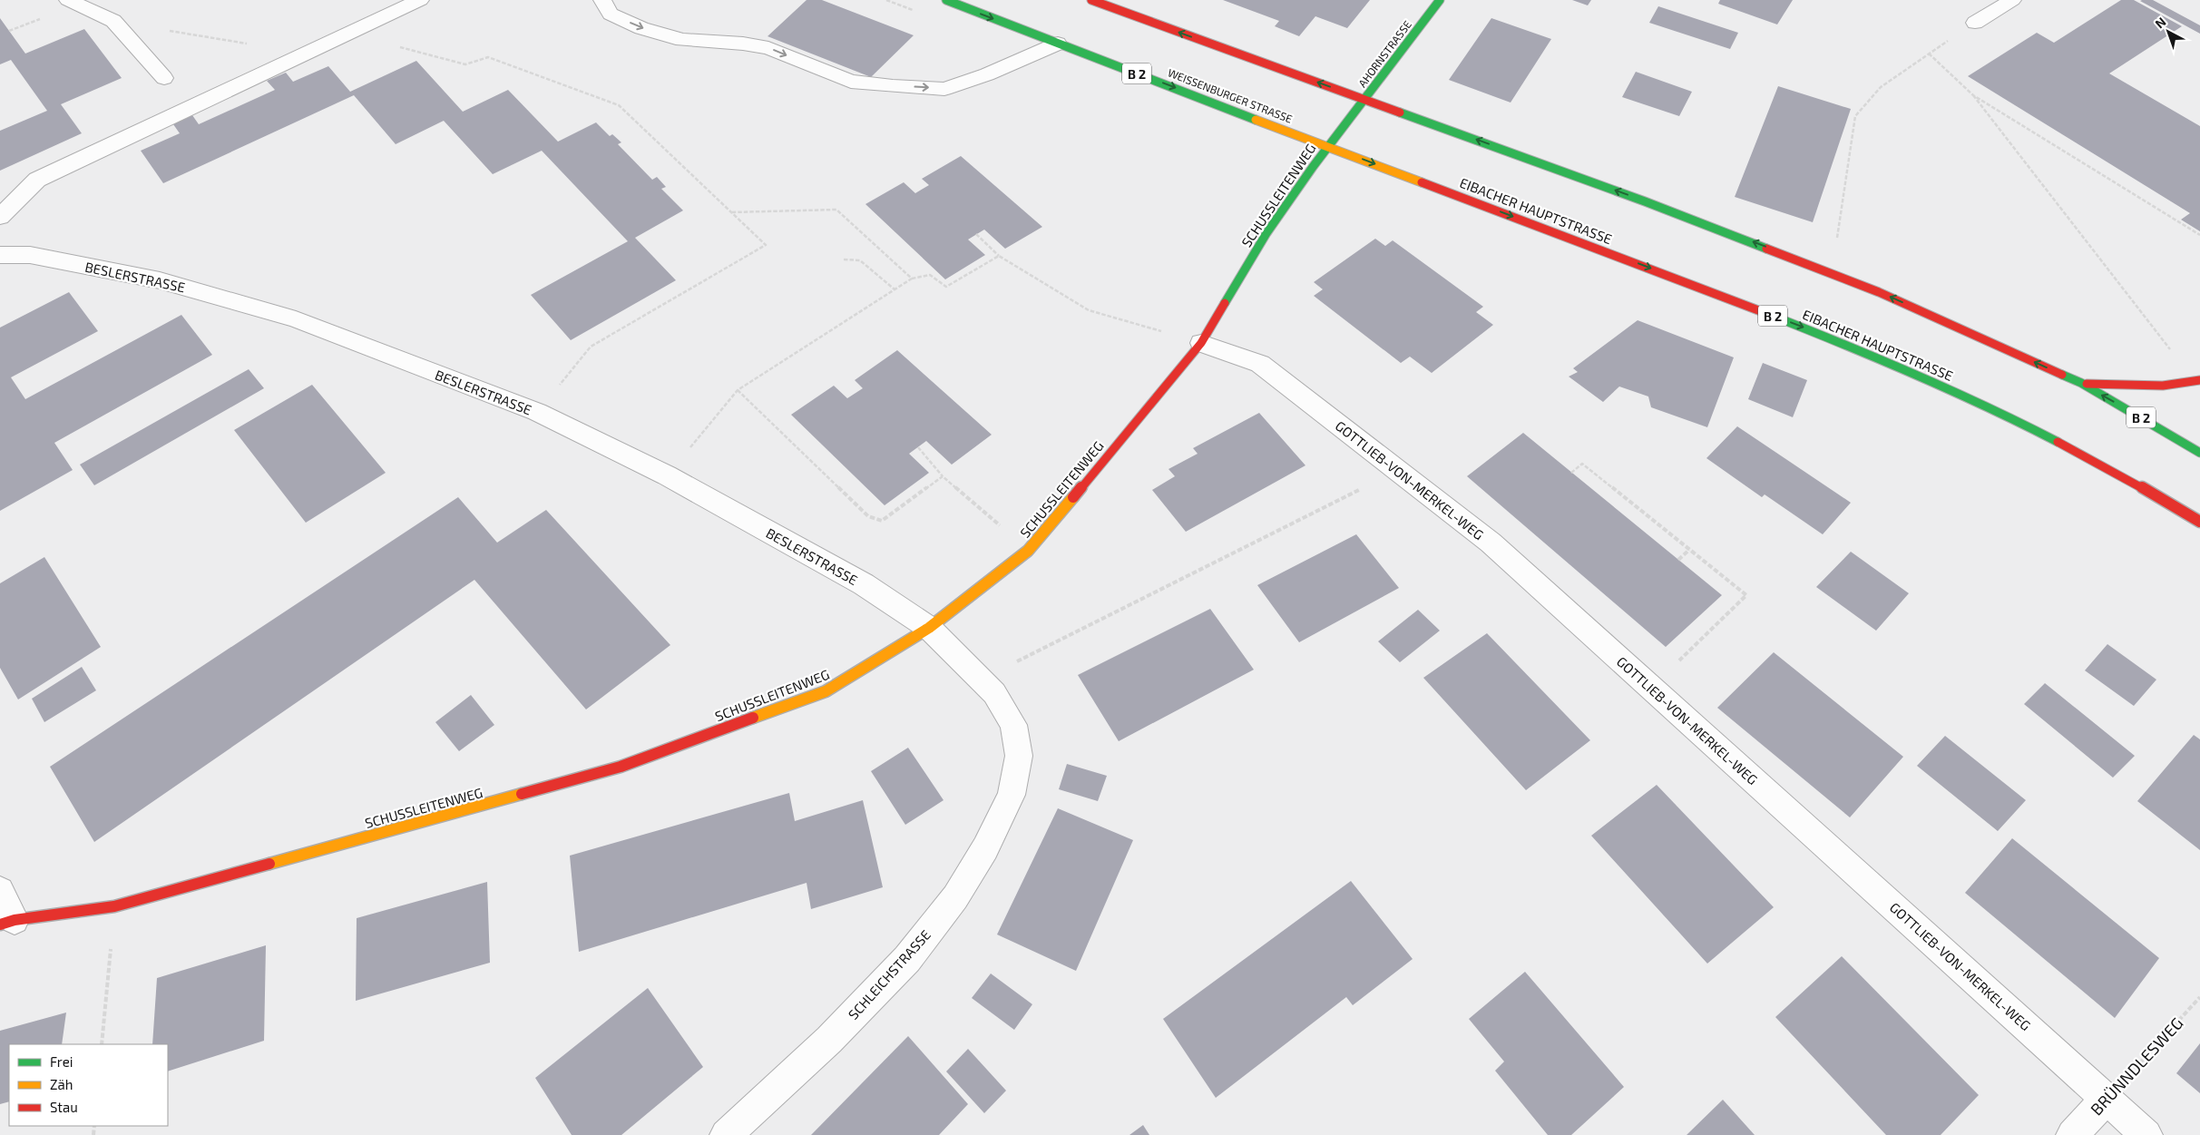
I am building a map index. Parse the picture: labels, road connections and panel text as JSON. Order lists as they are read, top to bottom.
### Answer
{
  "streets": {
    "main road": [
      "AHORNSTRASSE",
      "B 2",
      "WEISSENBURGER STRASSE",
      "SCHUSSLEITENWEG",
      "EIBACHER HAUPTSTRASSE"
    ],
    "street": [
      "BESLERSTRASSE",
      "GOTTLIEB-VON-MERKEL-WEG",
      "SCHLEICHSTRASSE",
      "BRÜNNDLESWEG"
    ]
  },
  "crossings": [
    ["AHORNSTRASSE", "B 2"],
    ["AHORNSTRASSE", "SCHUSSLEITENWEG"],
    ["B 2", "SCHUSSLEITENWEG"],
    ["WEISSENBURGER STRASSE", "SCHUSSLEITENWEG"],
    ["WEISSENBURGER STRASSE", "EIBACHER HAUPTSTRASSE"],
    ["SCHUSSLEITENWEG", "EIBACHER HAUPTSTRASSE"],
    ["SCHUSSLEITENWEG", "BESLERSTRASSE"],
    ["SCHUSSLEITENWEG", "GOTTLIEB-VON-MERKEL-WEG"],
    ["SCHUSSLEITENWEG", "SCHLEICHSTRASSE"],
    ["BESLERSTRASSE", "SCHLEICHSTRASSE"],
    ["GOTTLIEB-VON-MERKEL-WEG", "BRÜNNDLESWEG"]
  ],
  "legend": ["Frei", "Zäh", "Stau"],
  "north": "top left"
}
